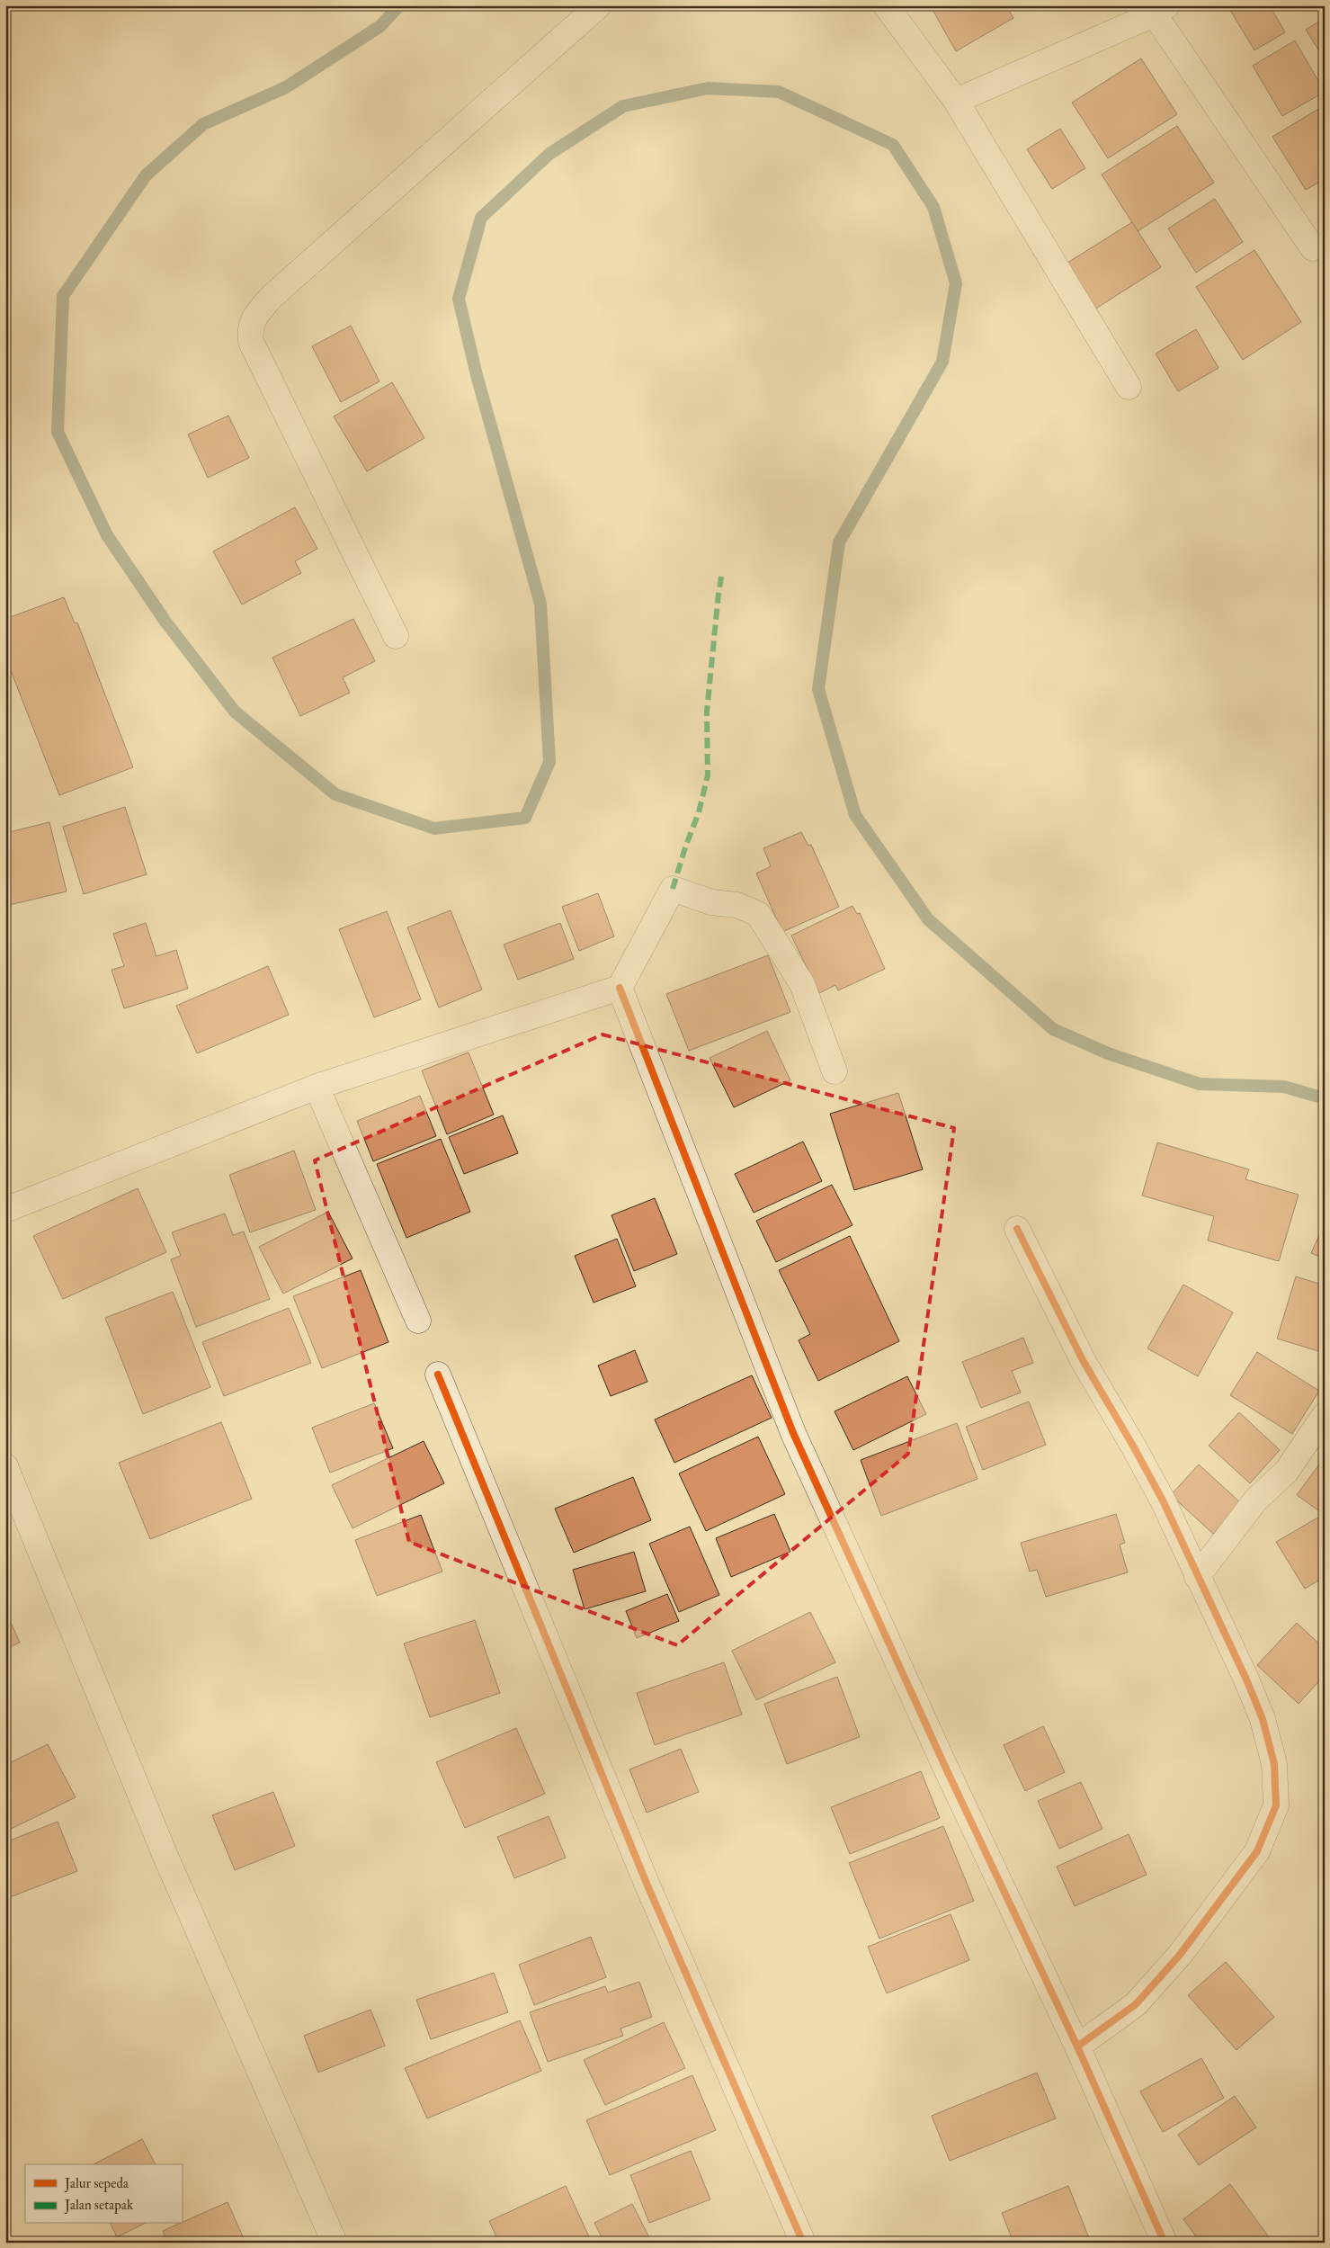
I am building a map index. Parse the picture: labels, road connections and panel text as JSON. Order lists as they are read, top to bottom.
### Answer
{
  "legend": ["Jalur sepeda", "Jalan setapak"]
}
